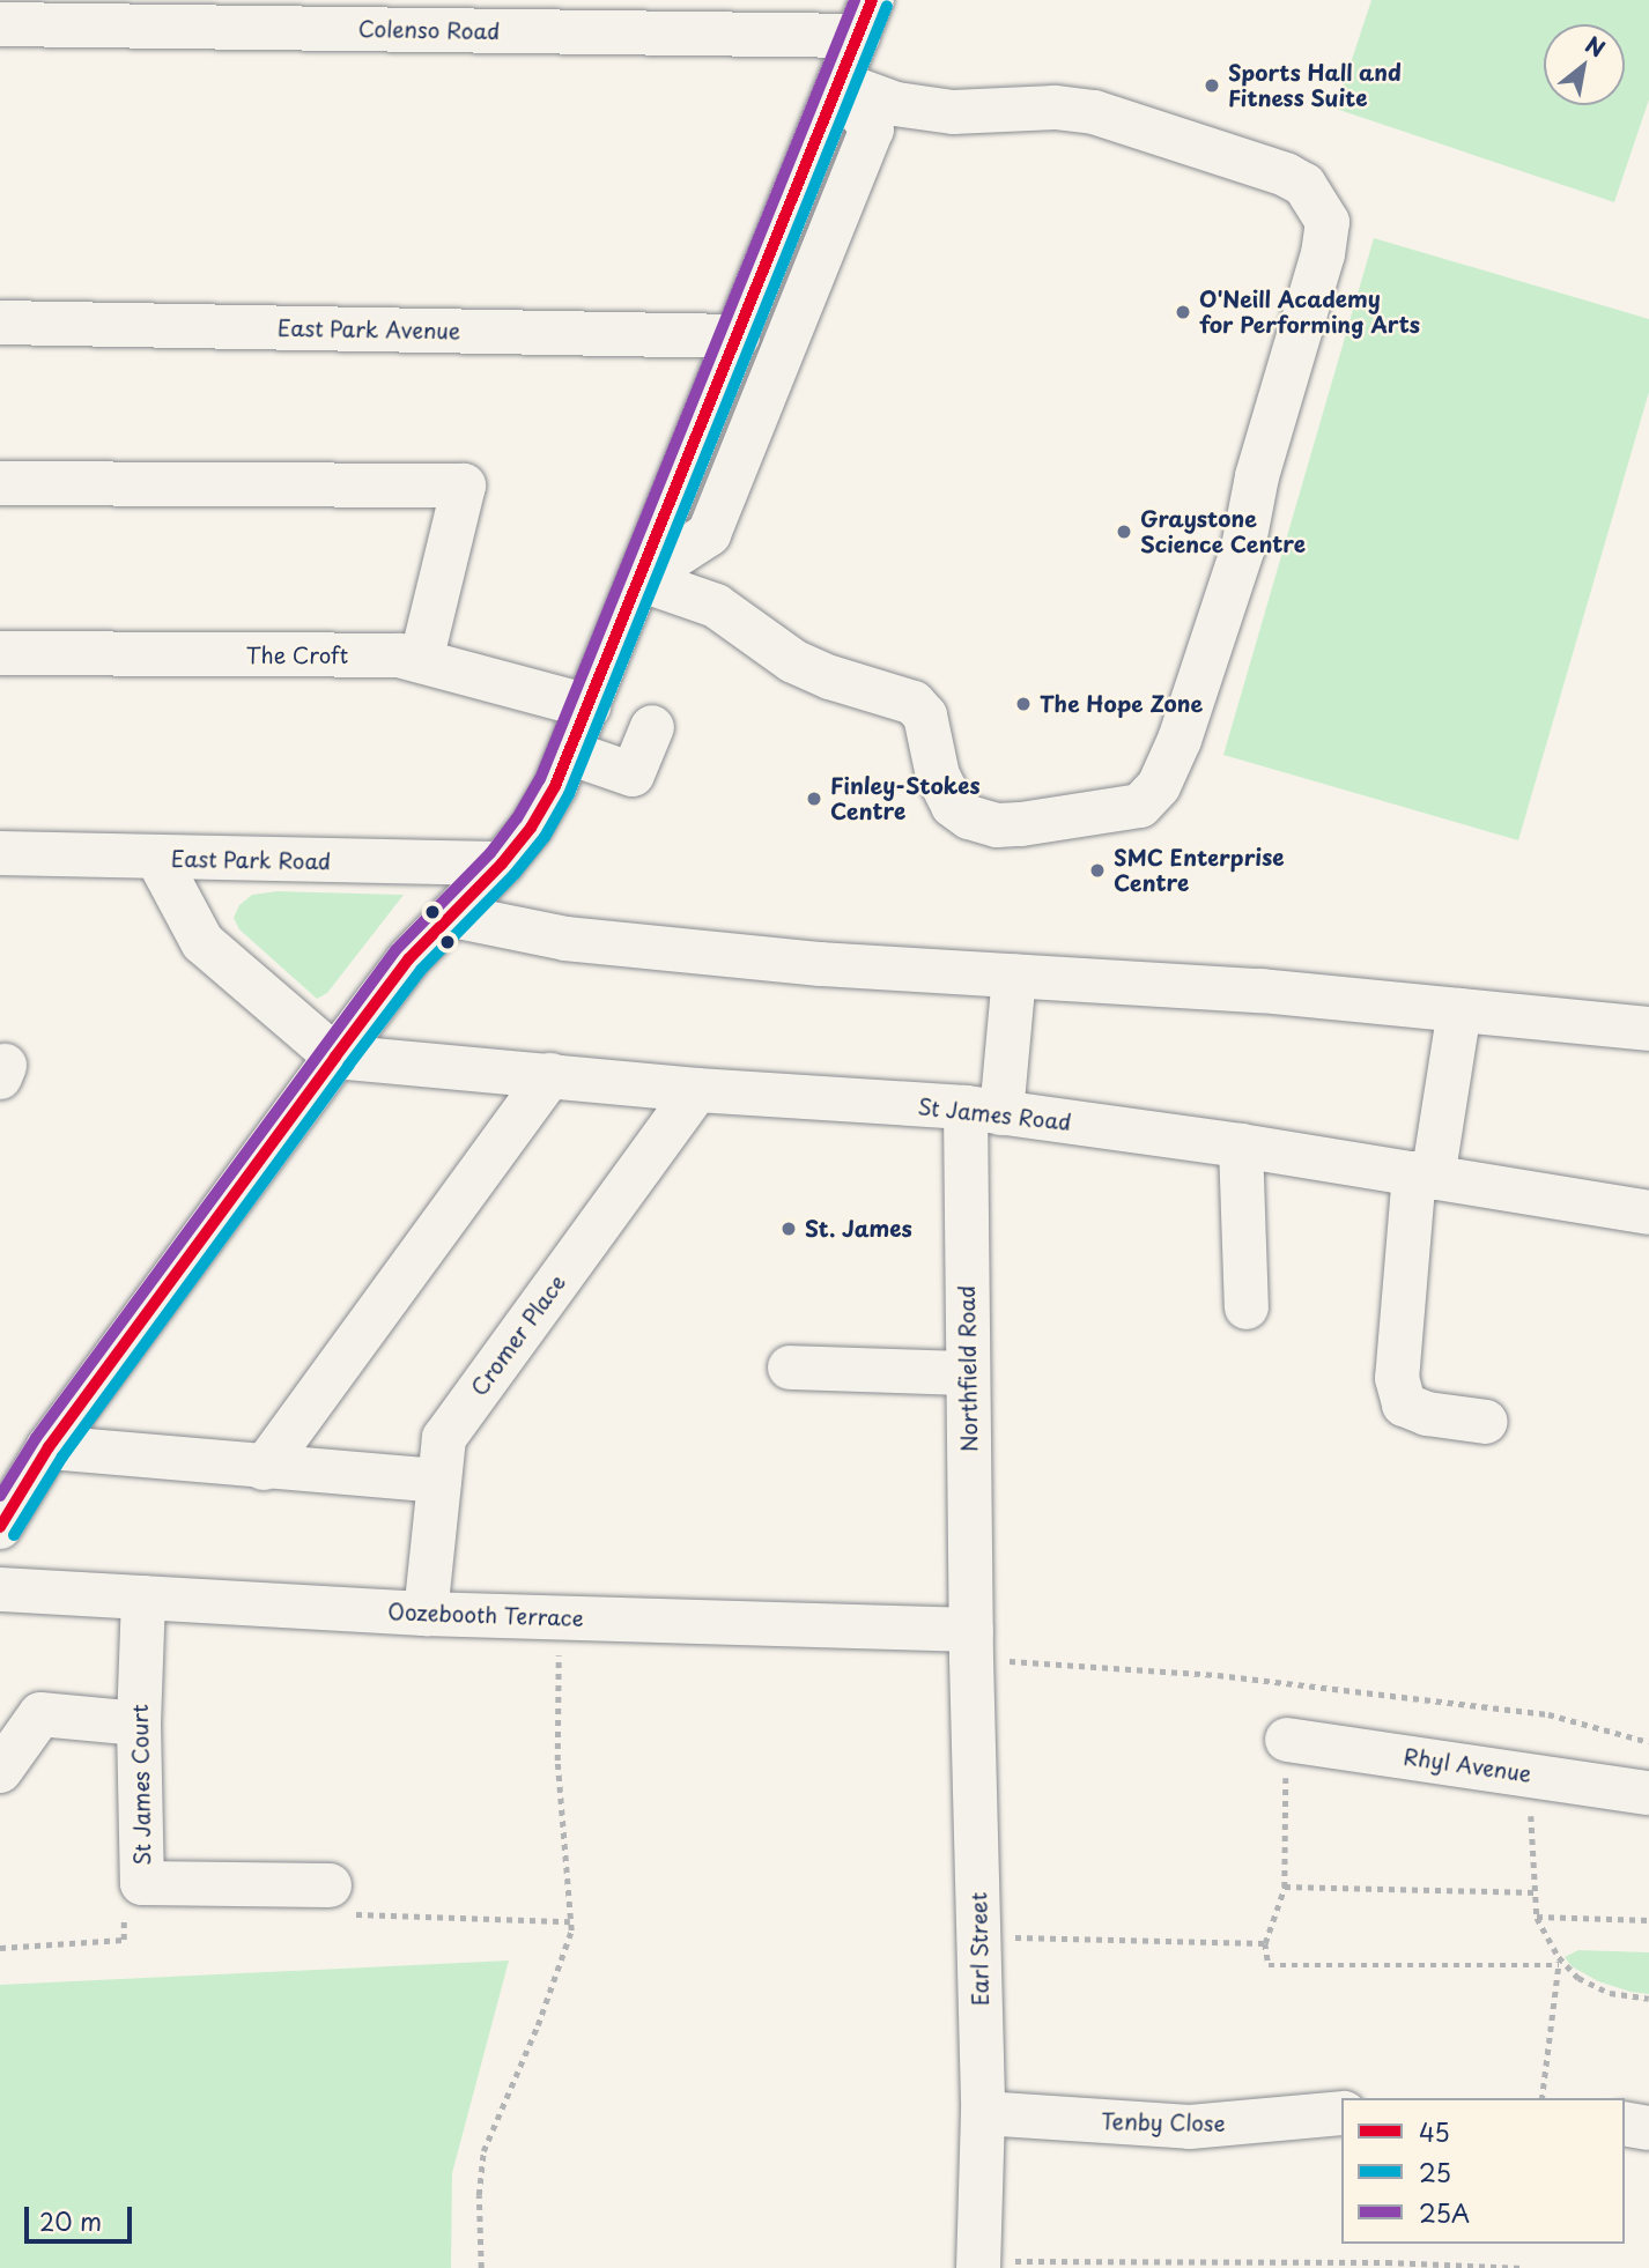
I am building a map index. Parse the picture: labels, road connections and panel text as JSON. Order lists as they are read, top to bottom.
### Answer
{
  "streets": {
    "street": [
      "Colenso Road",
      "East Park Avenue",
      "The Croft",
      "East Park Road",
      "St James Road",
      "Cromer Place",
      "Northfield Road",
      "Oozebooth Terrace",
      "Rhyl Avenue",
      "St James Court",
      "Earl Street",
      "Tenby Close"
    ]
  },
  "crossings": [
    ["St James Road", "Cromer Place"],
    ["St James Road", "Northfield Road"],
    ["Cromer Place", "Oozebooth Terrace"],
    ["Northfield Road", "Oozebooth Terrace"],
    ["Northfield Road", "Earl Street"],
    ["Oozebooth Terrace", "St James Court"],
    ["Oozebooth Terrace", "Earl Street"],
    ["Earl Street", "Tenby Close"]
  ],
  "places": [
    "Sports Hall and Fitness Suite",
    "O'Neill Academy for Performing Arts",
    "Graystone Science Centre",
    "The Hope Zone",
    "Finley-Stokes Centre",
    "SMC Enterprise Centre",
    "St. James"
  ],
  "lines": ["transit line 45", "transit line 25A", "transit line 25"],
  "legend": ["45", "25", "25A"],
  "scale_bar": "20 m",
  "north": "top right"
}
